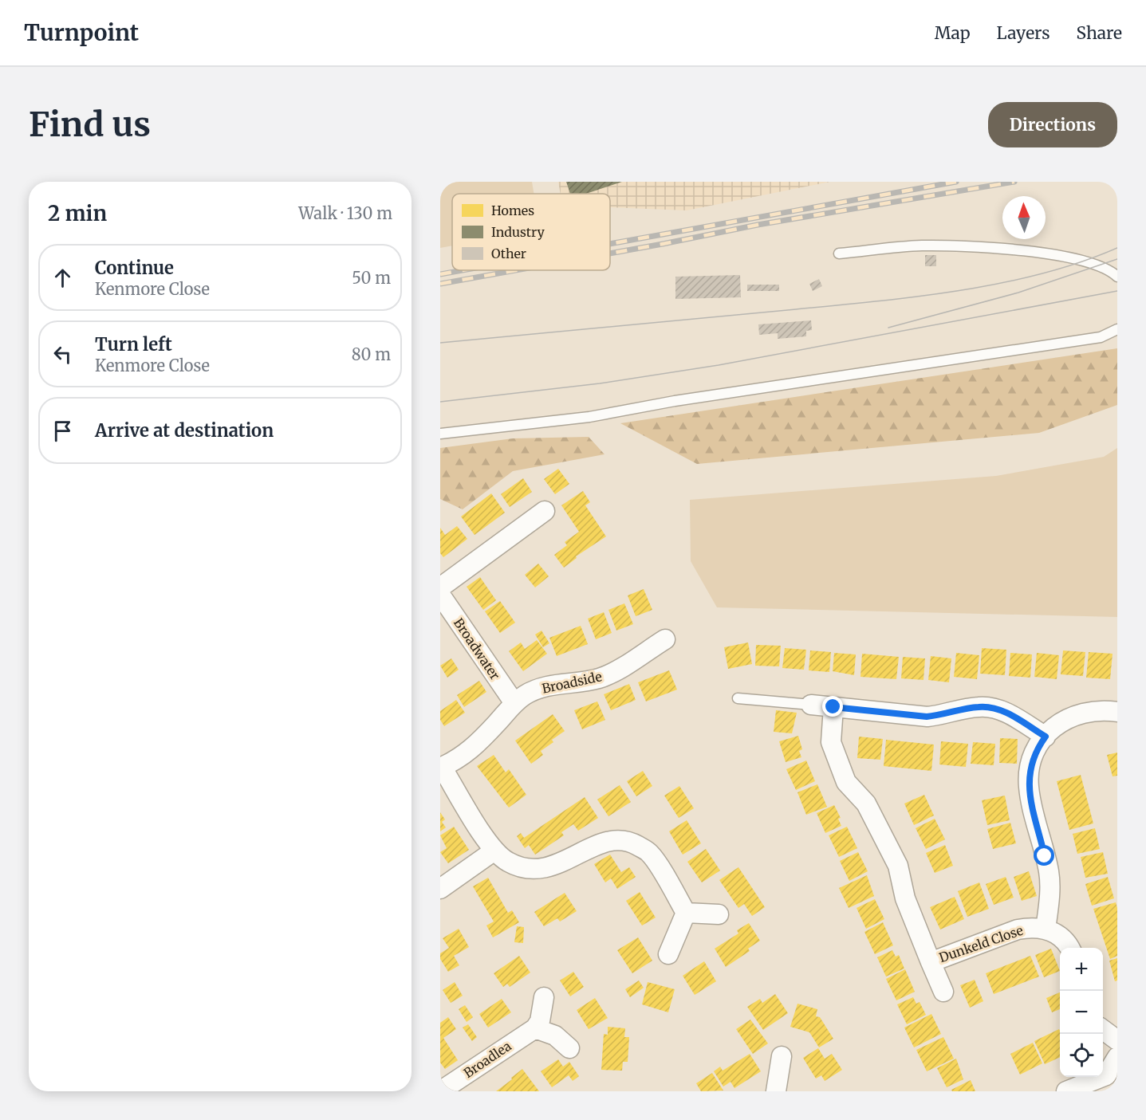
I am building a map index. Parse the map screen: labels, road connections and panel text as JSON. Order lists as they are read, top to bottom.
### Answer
{
  "streets": {
    "street": [
      "Broadwater",
      "Broadside",
      "Dunkeld Close",
      "Broadlea"
    ]
  },
  "crossings": [
    ["Broadwater", "Broadside"]
  ],
  "legend": ["Homes", "Industry", "Other"],
  "north": "top",
  "page": {
    "header": "Turnpoint",
    "nav": ["Map", "Layers", "Share"],
    "buttons": "Directions",
    "title": "Find us",
    "heading": ["2 min", "Walk · 130 m"],
    "list": [
      ["Continue", "Kenmore Close", "50 m"],
      ["Turn left", "Kenmore Close", "80 m"],
      "Arrive at destination"
    ],
    "map_buttons": ["+", "−"]
  }
}
